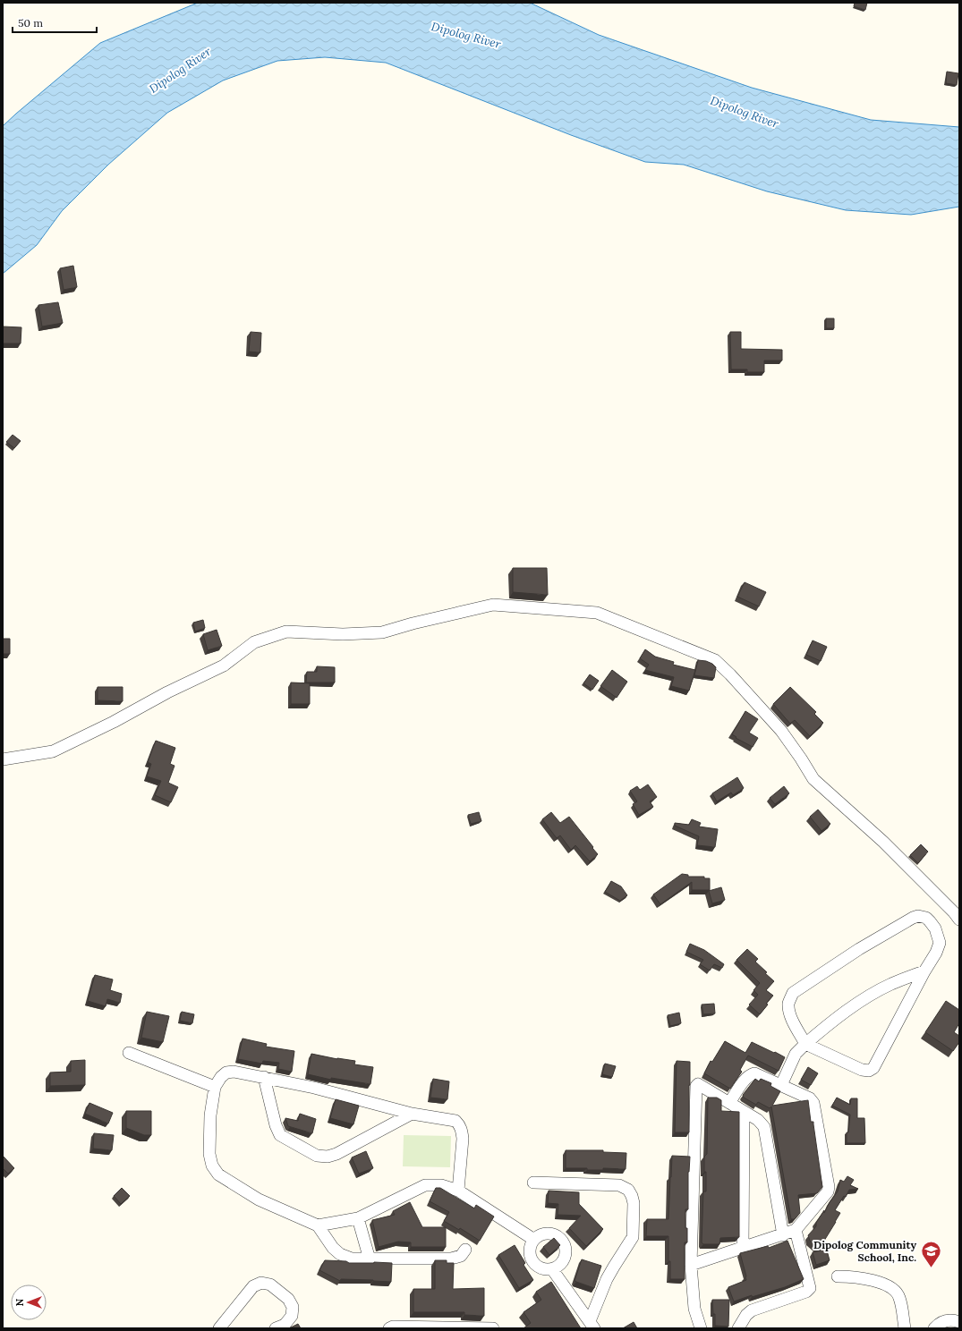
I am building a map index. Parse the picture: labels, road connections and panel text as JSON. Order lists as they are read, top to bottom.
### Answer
{
  "water": ["Dipolog River"],
  "places": {
    "school or university": ["Dipolog Community School, Inc."]
  },
  "scale_bar": "50 m",
  "north": "left"
}
